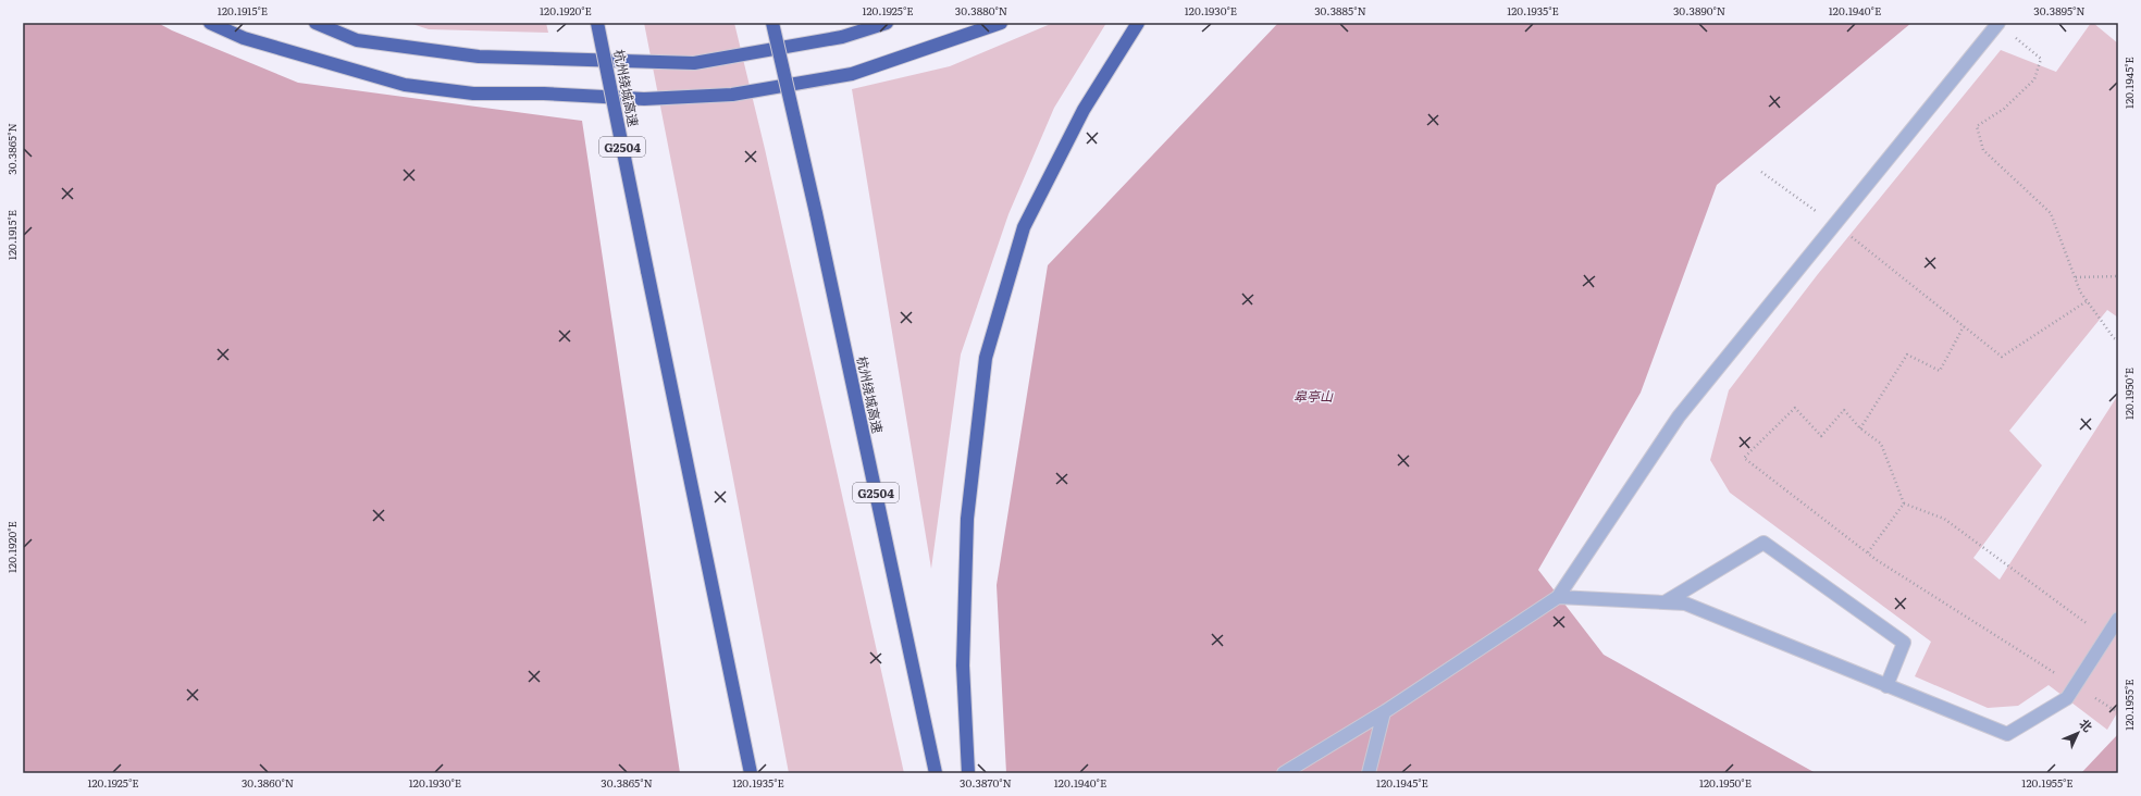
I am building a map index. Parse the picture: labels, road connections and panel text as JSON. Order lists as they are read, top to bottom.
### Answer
{
  "streets": {
    "highway": ["杭州绕城高速", "G2504"]
  },
  "parks": ["皋亭山"],
  "north": "top right",
  "coordinates": [
    "120.1915°E",
    "120.1920°E",
    "120.1925°E",
    "30.3880°N",
    "120.1930°E",
    "30.3885°N",
    "120.1935°E",
    "30.3890°N",
    "120.1940°E",
    "30.3895°N",
    "120.1945°E",
    "30.3865°N",
    "120.1950°E",
    "120.1955°E",
    "30.3860°N",
    "30.3870°N"
  ]
}
